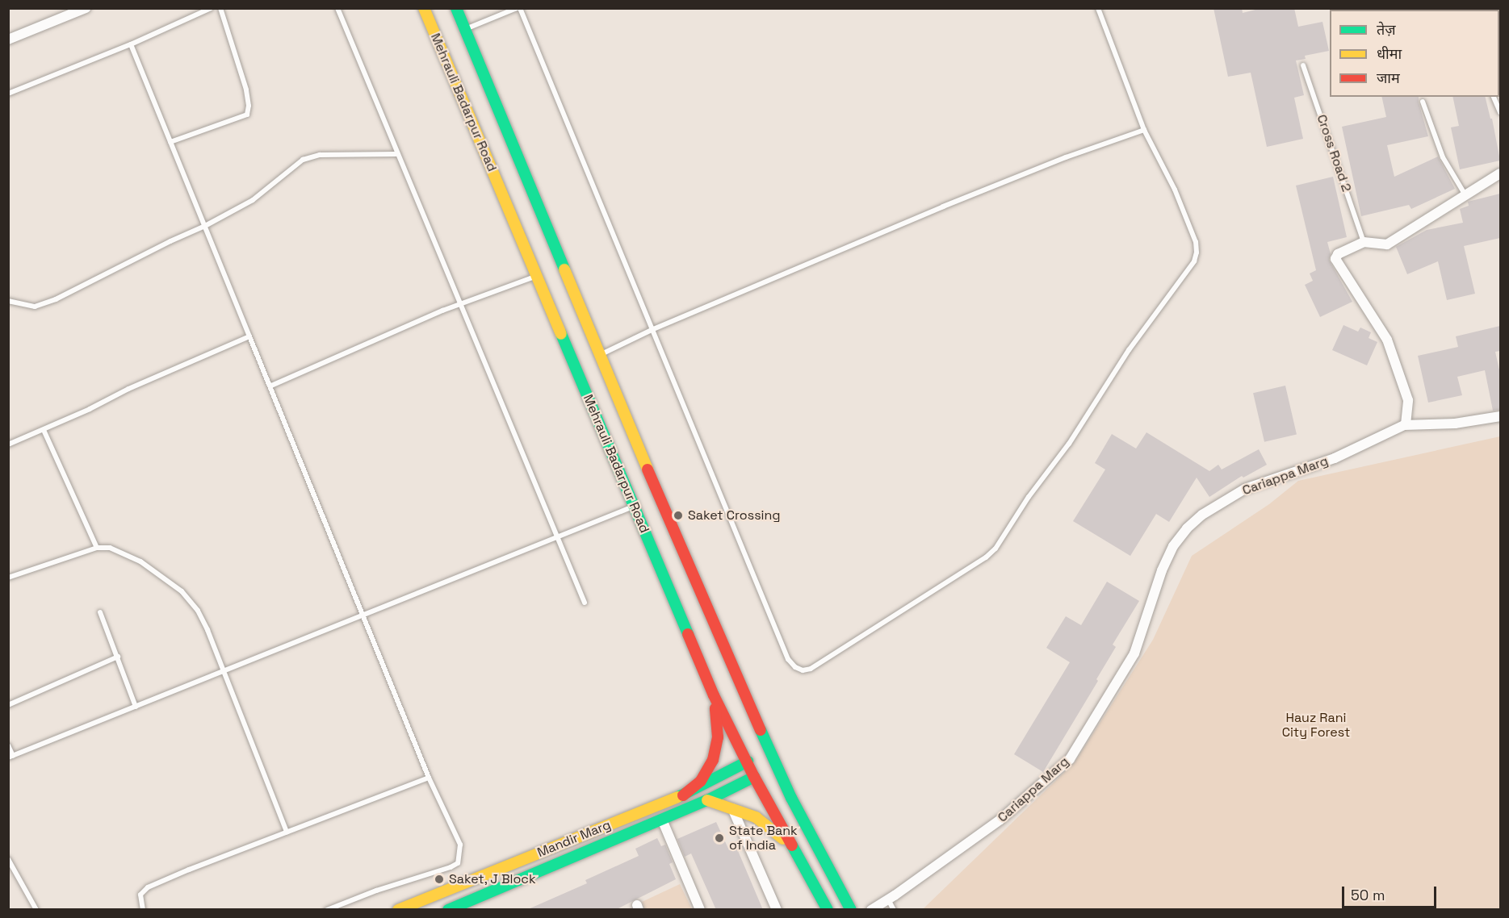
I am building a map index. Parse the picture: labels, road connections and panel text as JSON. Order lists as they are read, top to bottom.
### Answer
{
  "streets": {
    "main road": ["Mehrauli Badarpur Road", "Mandir Marg"],
    "street": ["Cariappa Marg"],
    "lane": ["Cross Road 2"]
  },
  "crossings": [
    ["Mehrauli Badarpur Road", "Mandir Marg"]
  ],
  "parks": ["Hauz Rani City Forest"],
  "places": ["Saket Crossing", "State Bank of India", "Saket, J Block"],
  "legend": ["तेज़", "धीमा", "जाम"],
  "scale_bar": "50 m"
}
